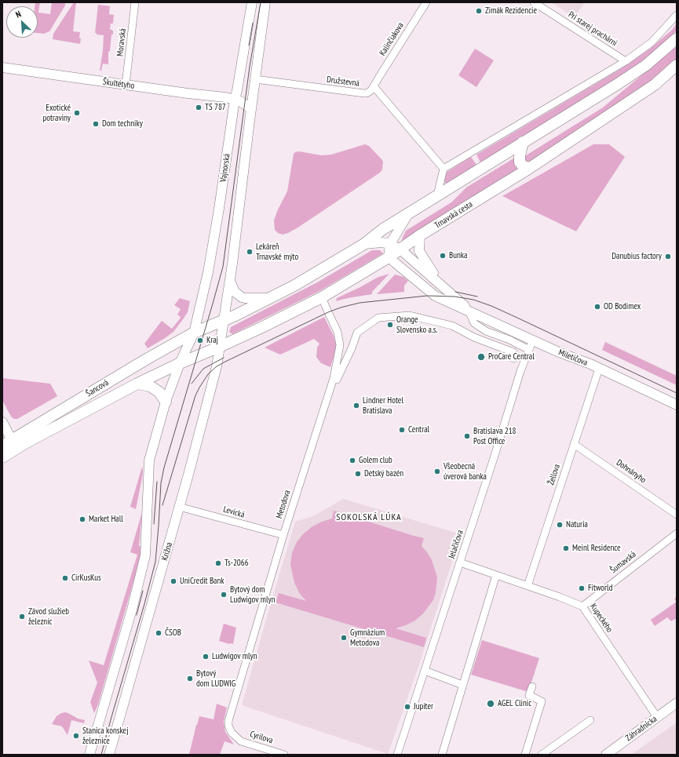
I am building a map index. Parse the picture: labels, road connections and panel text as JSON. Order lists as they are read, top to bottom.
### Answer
{
  "streets": {
    "main road": ["Trnavská cesta", "Šancová"],
    "street": [
      "Pri starej prachárni",
      "Kalinčiakova",
      "Moravská",
      "Družstevná",
      "Škultétyho",
      "Vajnorská",
      "Miletičova",
      "Dohnányho",
      "Žellova",
      "Metodova",
      "Levická",
      "Jelačičova",
      "Krížna",
      "Šumavská",
      "Kupeckého",
      "Záhradnícka",
      "Cyrilova"
    ]
  },
  "crossings": [
    ["Kalinčiakova", "Družstevná"],
    ["Moravská", "Škultétyho"],
    ["Družstevná", "Vajnorská"],
    ["Škultétyho", "Vajnorská"],
    ["Vajnorská", "Trnavská cesta"],
    ["Vajnorská", "Šancová"],
    ["Vajnorská", "Krížna"],
    ["Trnavská cesta", "Miletičova"],
    ["Trnavská cesta", "Šancová"],
    ["Trnavská cesta", "Metodova"],
    ["Trnavská cesta", "Krížna"],
    ["Miletičova", "Žellova"],
    ["Miletičova", "Jelačičova"],
    ["Dohnányho", "Žellova"],
    ["Žellova", "Kupeckého"],
    ["Metodova", "Levická"],
    ["Metodova", "Cyrilova"],
    ["Levická", "Krížna"],
    ["Jelačičova", "Kupeckého"],
    ["Šumavská", "Kupeckého"],
    ["Kupeckého", "Záhradnícka"]
  ],
  "districts": ["SOKOLSKÁ LÚKA"],
  "places": [
    "Zimák Rezidencie",
    "TS 787",
    "Exotické potraviny",
    "Dom techniky",
    "Lekáreň Trnavské mýto",
    "Bunka",
    "Danubius factory",
    "OD Bodimex",
    "Orange Slovensko a.s.",
    "Kraj",
    "ProCare Central",
    "Lindner Hotel Bratislava",
    "Central",
    "Bratislava 218 Post Office",
    "Golem club",
    "Všeobecná úverová banka",
    "Detský bazén",
    "Market Hall",
    "Naturia",
    "Meinl Residence",
    "Ts-2066",
    "CirKusKus",
    "UniCredit Bank",
    "Fitworld",
    "Bytový dom Ludwigov mlyn",
    "Závod služieb železníc",
    "ČSOB",
    "Gymnázium Metodova",
    "Ludwigov mlyn",
    "Bytový dom LUDWIG",
    "AGEL Clinic",
    "Jupiter",
    "Stanica konskej železnice"
  ],
  "north": "top left"
}
